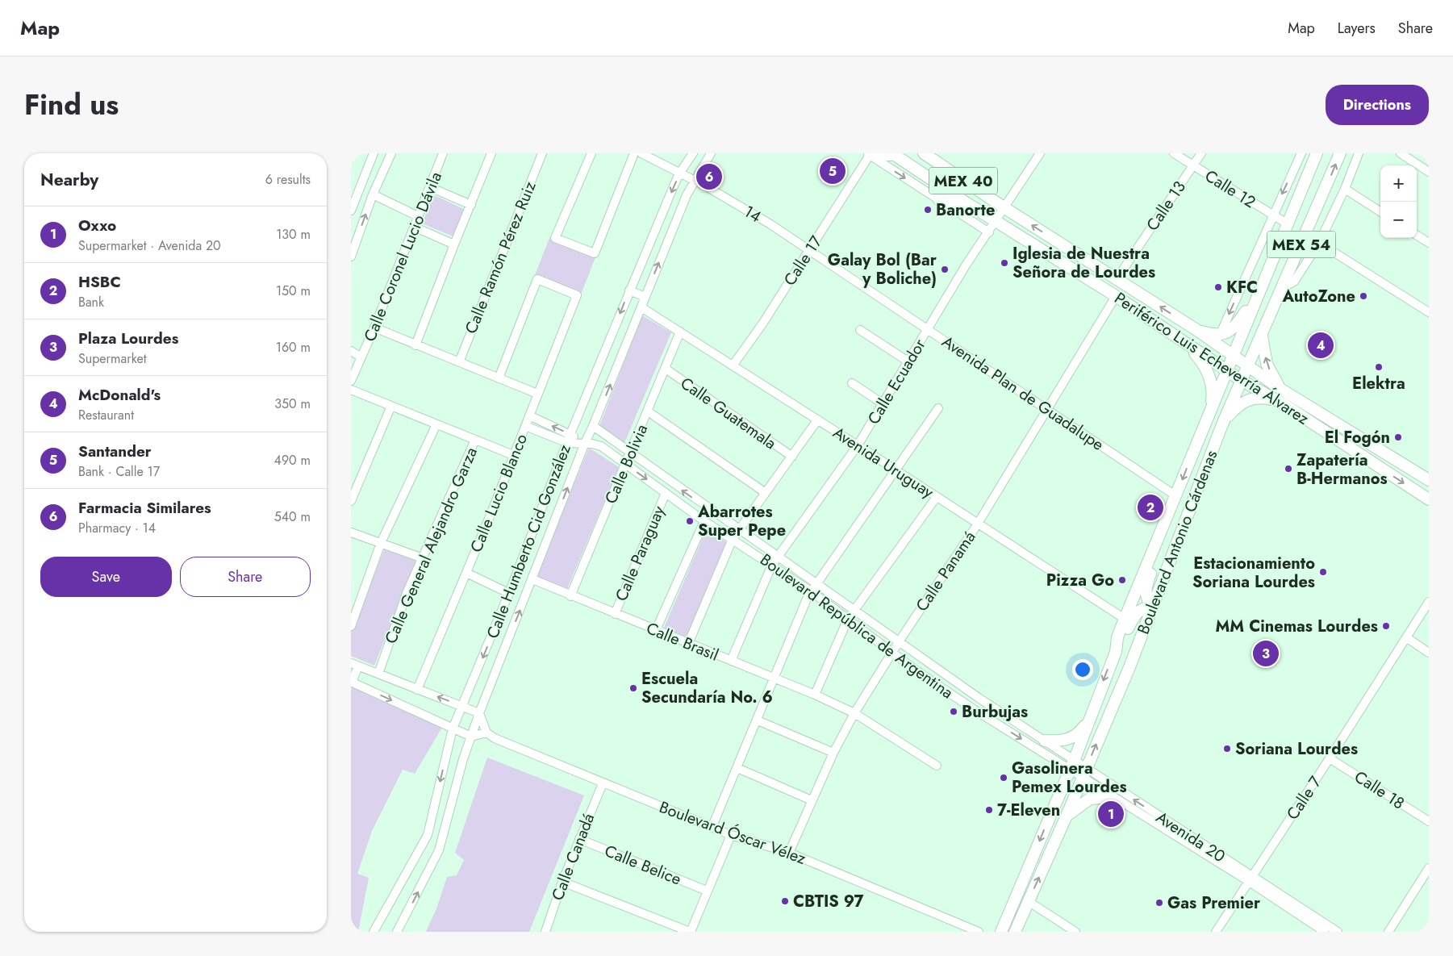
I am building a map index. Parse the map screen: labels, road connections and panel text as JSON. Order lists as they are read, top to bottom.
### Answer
{
  "streets": {
    "main road": [
      "MEX 40",
      "MEX 54",
      "Periférico Luis Echeverría Álvarez",
      "Boulevard Antonio Cárdenas"
    ],
    "street": [
      "Calle 12",
      "Calle 13",
      "14",
      "Calle Coronel Lucio Dávila",
      "Calle Ramón Pérez Ruiz",
      "Calle 17",
      "Calle Ecuador",
      "Avenida Plan de Guadalupe",
      "Calle Guatemala",
      "Avenida Uruguay",
      "Calle Bolivia",
      "Calle Lucio Blanco",
      "Calle Humberto Cid González",
      "Calle General Alejandro Garza",
      "Calle Paraguay",
      "Calle Panamá",
      "Boulevard República de Argentina",
      "Calle Brasil",
      "Calle 18",
      "Calle 7",
      "Boulevard Óscar Vélez",
      "Avenida 20",
      "Calle Canadá",
      "Calle Belice"
    ]
  },
  "crossings": [
    ["Calle 12", "Calle 13"],
    ["Calle 12", "Boulevard Antonio Cárdenas"],
    ["Calle 13", "Periférico Luis Echeverría Álvarez"],
    ["14", "Calle 17"],
    ["14", "Avenida Plan de Guadalupe"],
    ["14", "Calle Humberto Cid González"],
    ["Calle 17", "Avenida Plan de Guadalupe"],
    ["Calle 17", "Avenida Uruguay"],
    ["Periférico Luis Echeverría Álvarez", "Calle Ecuador"],
    ["Periférico Luis Echeverría Álvarez", "Boulevard Antonio Cárdenas"],
    ["Periférico Luis Echeverría Álvarez", "Calle Panamá"],
    ["Calle Ecuador", "Avenida Plan de Guadalupe"],
    ["Calle Ecuador", "Avenida Uruguay"],
    ["Calle Ecuador", "Boulevard República de Argentina"],
    ["Calle Ecuador", "Calle Brasil"],
    ["Avenida Plan de Guadalupe", "Boulevard Antonio Cárdenas"],
    ["Avenida Plan de Guadalupe", "Calle Panamá"],
    ["Calle Guatemala", "Calle Bolivia"],
    ["Avenida Uruguay", "Calle Bolivia"],
    ["Avenida Uruguay", "Calle Humberto Cid González"],
    ["Avenida Uruguay", "Boulevard Antonio Cárdenas"],
    ["Avenida Uruguay", "Calle Panamá"],
    ["Calle Bolivia", "Boulevard República de Argentina"],
    ["Calle Bolivia", "Calle Brasil"],
    ["Calle Humberto Cid González", "Boulevard República de Argentina"],
    ["Calle Humberto Cid González", "Calle Brasil"],
    ["Boulevard Antonio Cárdenas", "Boulevard República de Argentina"],
    ["Boulevard Antonio Cárdenas", "Avenida 20"],
    ["Calle Paraguay", "Boulevard República de Argentina"],
    ["Calle Paraguay", "Calle Brasil"],
    ["Calle Panamá", "Boulevard República de Argentina"],
    ["Calle Panamá", "Calle Brasil"],
    ["Calle Panamá", "Boulevard Óscar Vélez"],
    ["Boulevard República de Argentina", "Avenida 20"],
    ["Calle 18", "Calle 7"],
    ["Calle 7", "Avenida 20"],
    ["Boulevard Óscar Vélez", "Calle Canadá"],
    ["Calle Canadá", "Calle Belice"]
  ],
  "places": [
    "Banorte",
    "Iglesia de Nuestra Señora de Lourdes",
    "Galay Bol (Bar y Boliche)",
    "KFC",
    "AutoZone",
    "Elektra",
    "El Fogón",
    "Zapatería B-Hermanos",
    "Abarrotes Super Pepe",
    "Estacionamiento Soriana Lourdes",
    "Pizza Go",
    "MM Cinemas Lourdes",
    "Escuela Secundaría No. 6",
    "Burbujas",
    "Soriana Lourdes",
    "Gasolinera Pemex Lourdes",
    "7-Eleven",
    "CBTIS 97",
    "Gas Premier"
  ],
  "page": {
    "header": "Map",
    "nav": ["Map", "Layers", "Share"],
    "title": "Find us",
    "buttons": [
      "Directions",
      ["Save", "Share"]
    ],
    "heading": ["Nearby", "6 results"],
    "pins": [
      "5",
      "6",
      "4",
      "2",
      "3",
      "1"
    ],
    "map_buttons": ["+", "−"],
    "list": [
      {
        "mark": "1",
        "name": "Oxxo",
        "note": "Supermarket · Avenida 20",
        "value": "130 m"
      },
      {
        "mark": "2",
        "name": "HSBC",
        "note": "Bank",
        "value": "150 m"
      },
      {
        "mark": "3",
        "name": "Plaza Lourdes",
        "note": "Supermarket",
        "value": "160 m"
      },
      {
        "mark": "4",
        "name": "McDonald's",
        "note": "Restaurant",
        "value": "350 m"
      },
      {
        "mark": "5",
        "name": "Santander",
        "note": "Bank · Calle 17",
        "value": "490 m"
      },
      {
        "mark": "6",
        "name": "Farmacia Similares",
        "note": "Pharmacy · 14",
        "value": "540 m"
      }
    ]
  }
}
